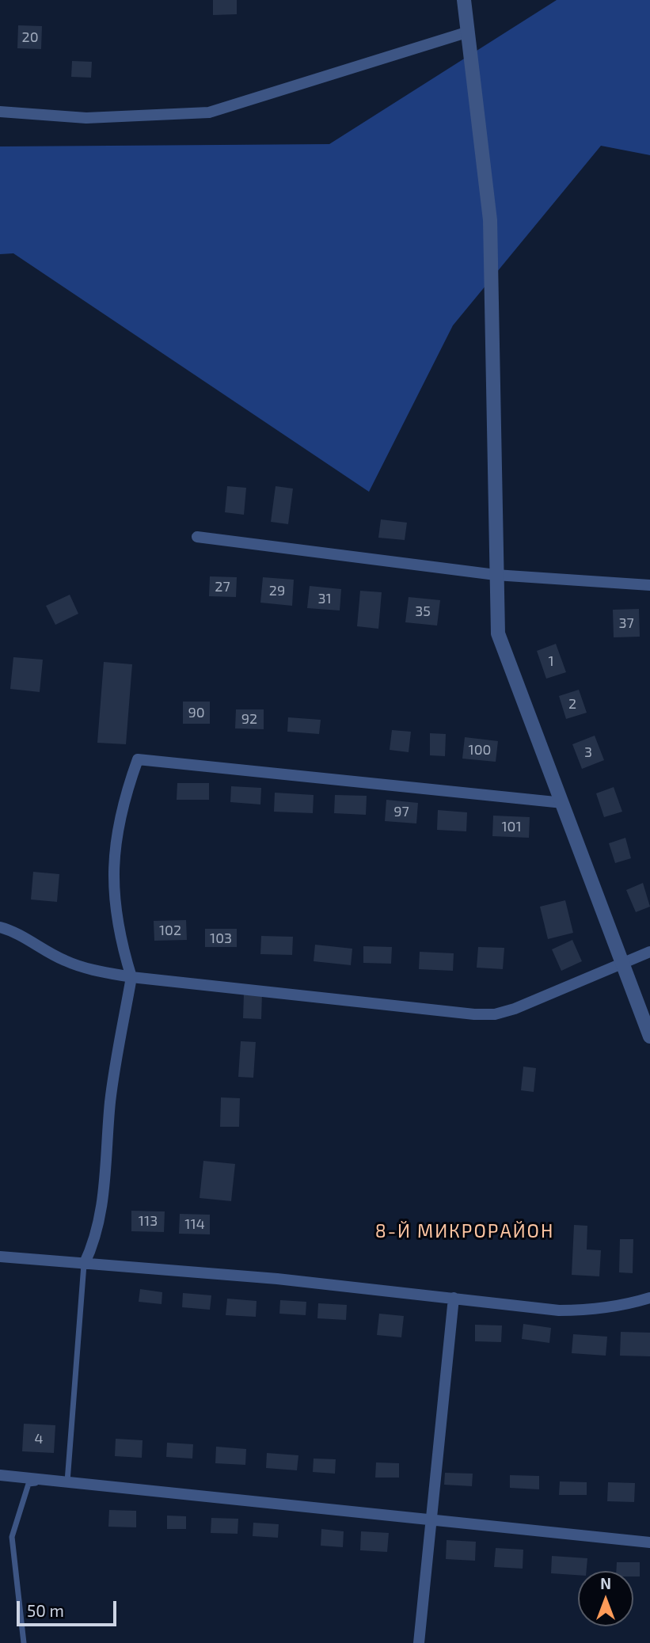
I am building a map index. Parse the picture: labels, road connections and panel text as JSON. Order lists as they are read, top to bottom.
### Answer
{
  "districts": ["8-Й МИКРОРАЙОН"],
  "house_numbers": [
    "20",
    "27",
    "29",
    "31",
    "35",
    "37",
    "1",
    "2",
    "90",
    "92",
    "100",
    "3",
    "97",
    "101",
    "102",
    "103",
    "113",
    "114",
    "4"
  ],
  "scale_bar": "50 m",
  "north": "top"
}
